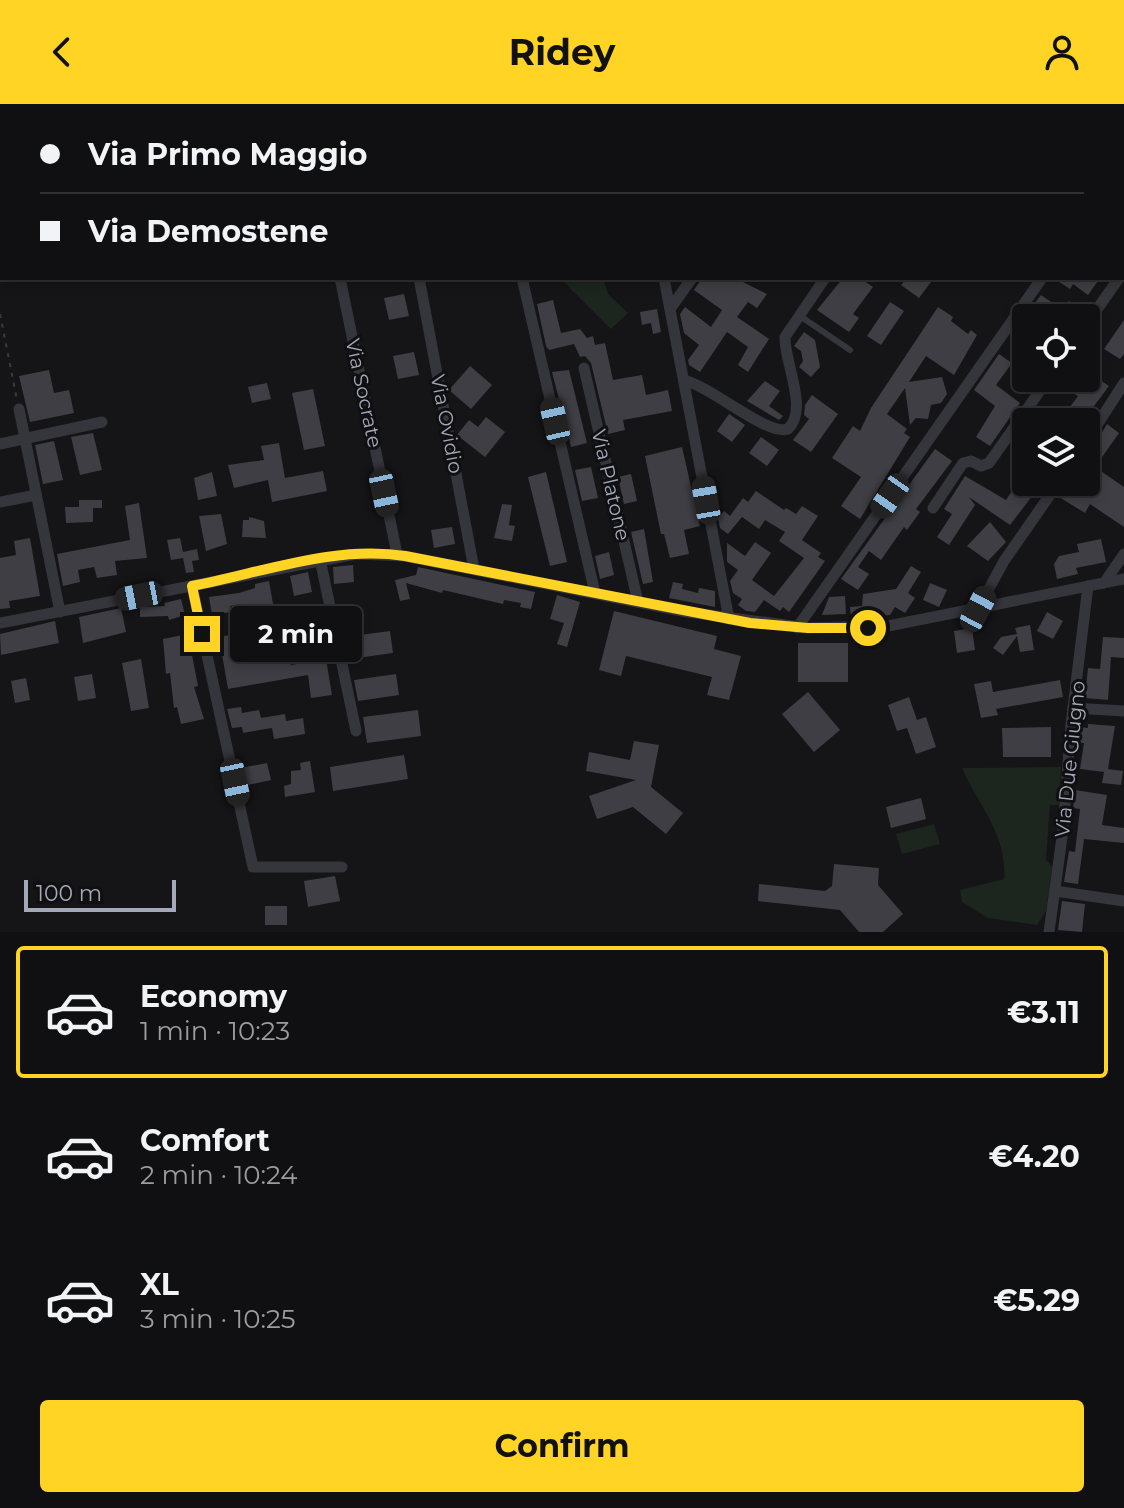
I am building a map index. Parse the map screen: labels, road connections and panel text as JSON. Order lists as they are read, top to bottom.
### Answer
{
  "streets": {
    "street": [
      "Via Socrate",
      "Via Ovidio",
      "Via Platone",
      "Via Due Giugno"
    ]
  },
  "scale_bar": "100 m",
  "page": {
    "header": "Ridey",
    "banner": ["Via Primo Maggio", "Via Demostene"],
    "bubble": "2 min",
    "scale": "100 m",
    "list": [
      {
        "name": "Economy",
        "note": "1 min · 10:23",
        "value": "€3.11"
      },
      {
        "name": "Comfort",
        "note": "2 min · 10:24",
        "value": "€4.20"
      },
      {
        "name": "XL",
        "note": "3 min · 10:25",
        "value": "€5.29"
      }
    ],
    "buttons": "Confirm"
  }
}
